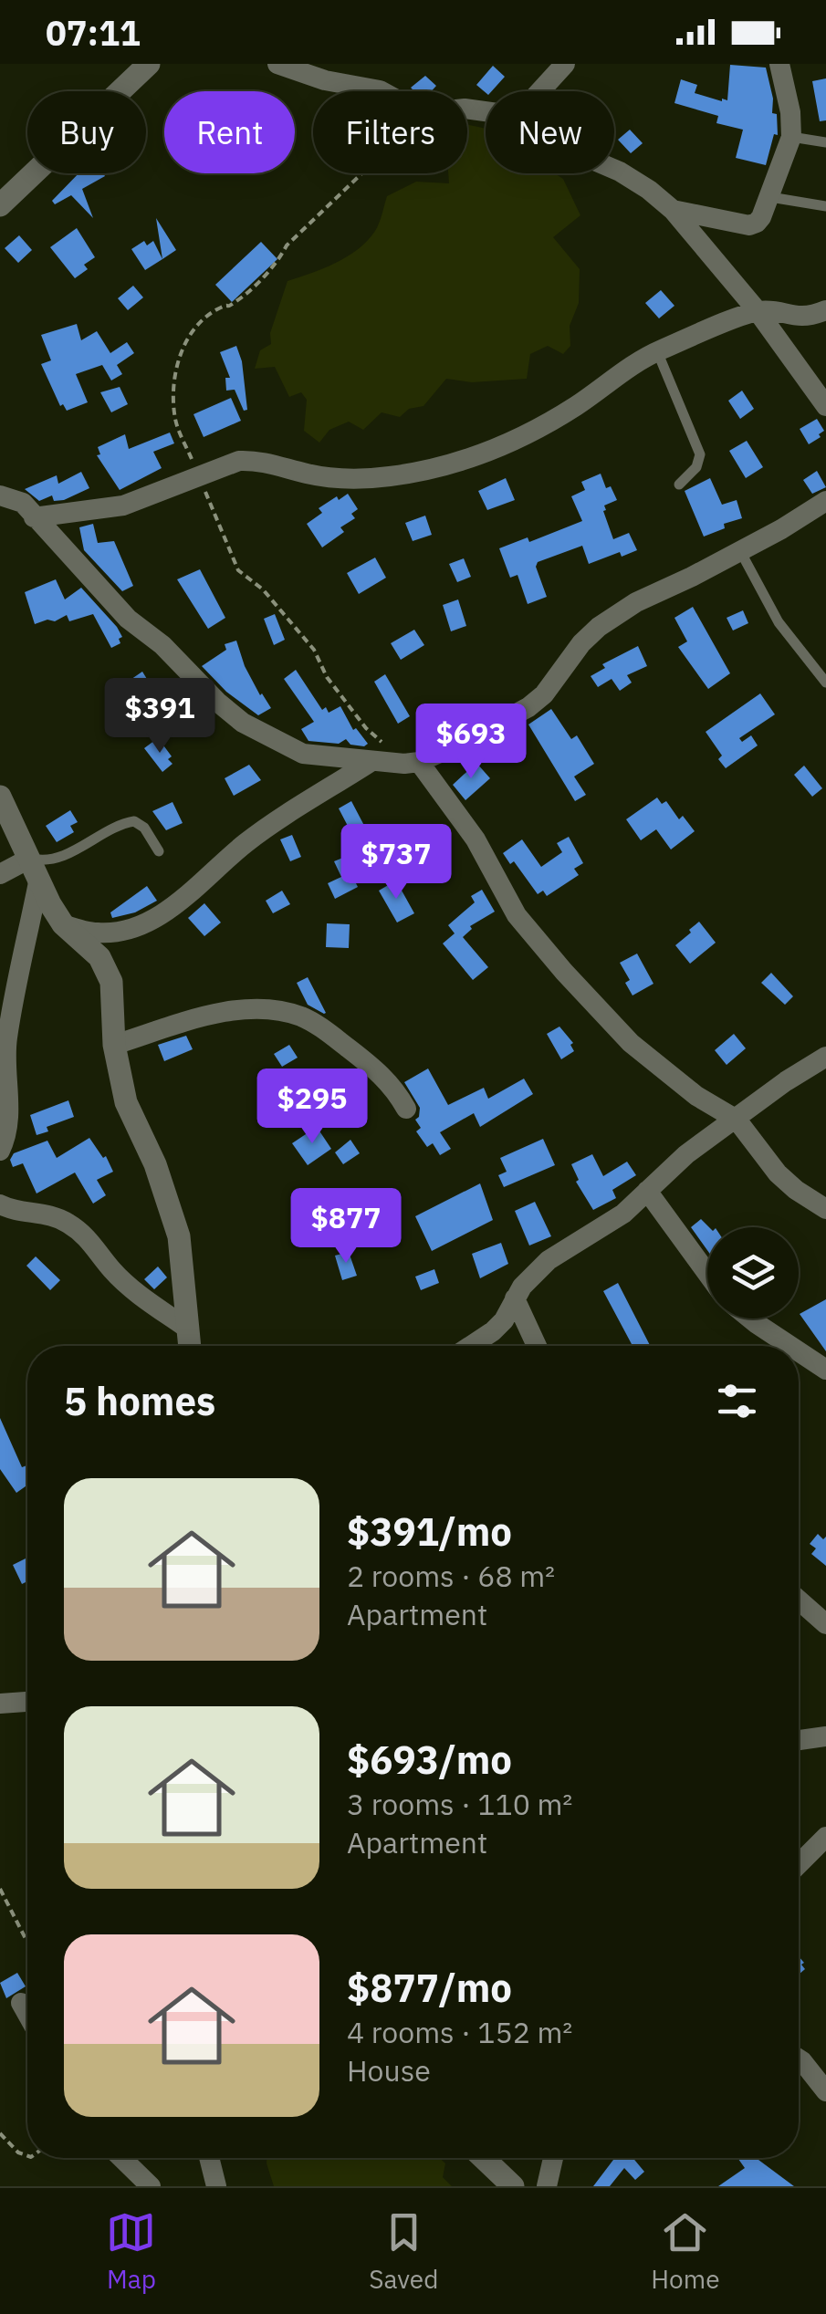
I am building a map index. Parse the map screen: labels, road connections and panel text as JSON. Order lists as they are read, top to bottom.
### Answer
{
  "page": {
    "status": "07:11",
    "chip": [
      "Buy",
      "Rent",
      "Filters",
      "New"
    ],
    "price": [
      "$391",
      "$693",
      "$737",
      "$295",
      "$877"
    ],
    "heading": "5 homes",
    "list": [
      {
        "name": "$391/mo",
        "note": "2 rooms · 68 m² · Apartment"
      },
      {
        "name": "$693/mo",
        "note": "3 rooms · 110 m² · Apartment"
      },
      {
        "name": "$877/mo",
        "note": "4 rooms · 152 m² · House"
      }
    ],
    "tabs": ["Map", "Saved", "Home"]
  }
}
